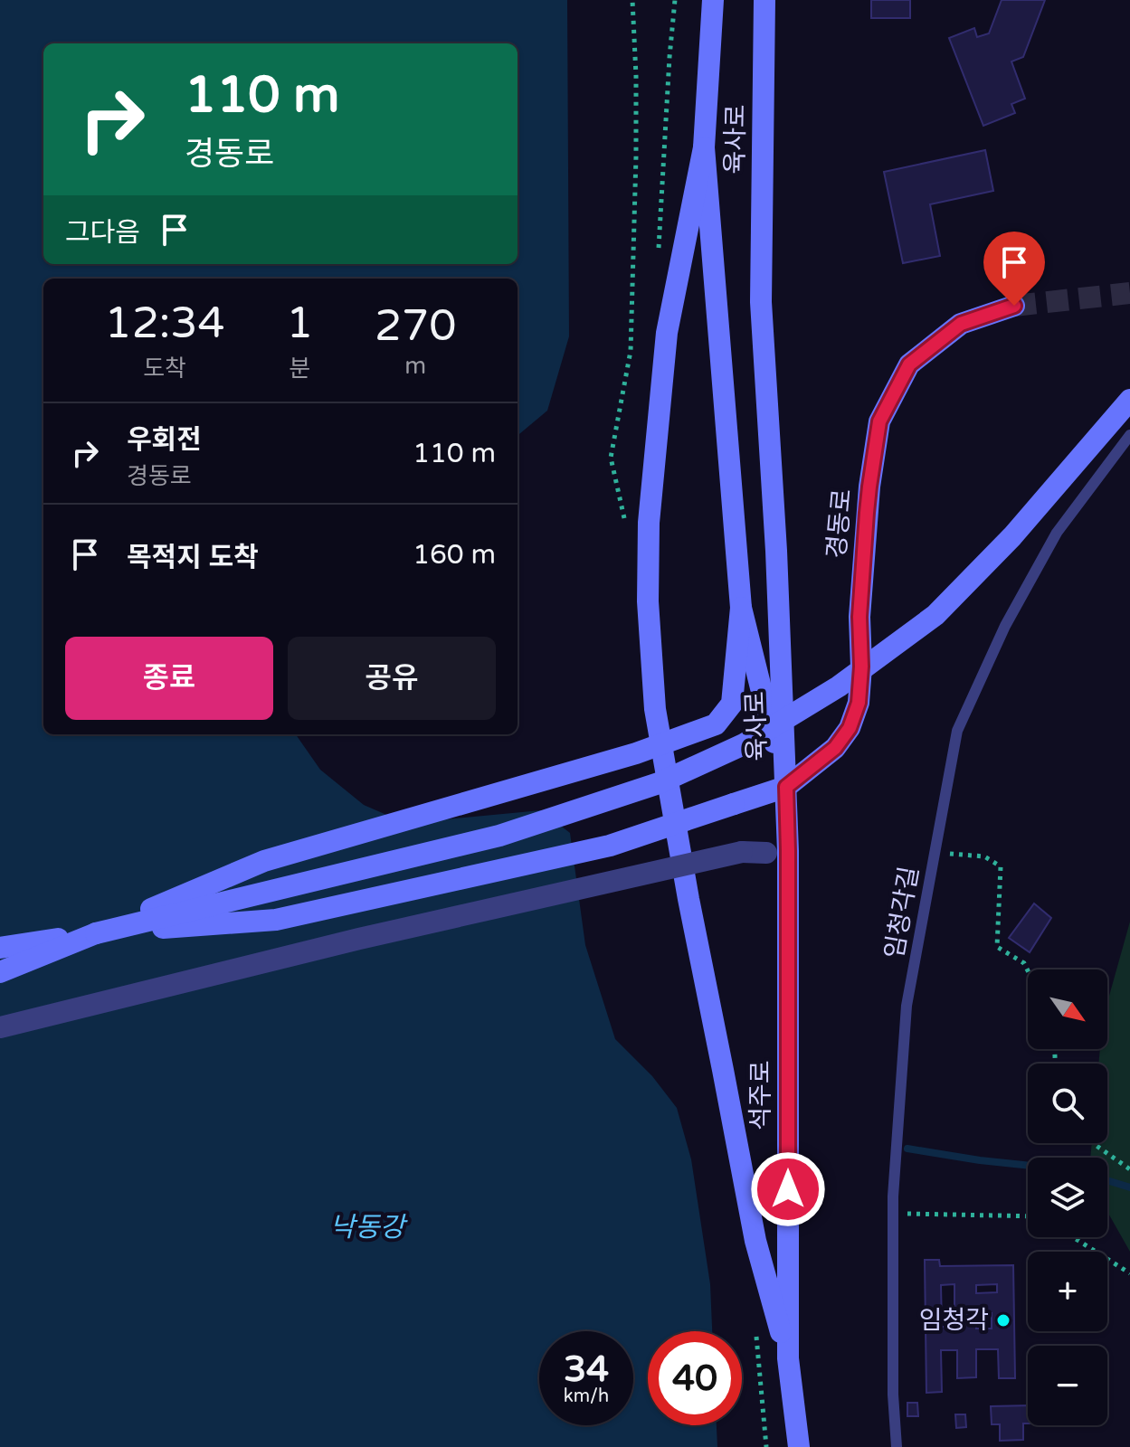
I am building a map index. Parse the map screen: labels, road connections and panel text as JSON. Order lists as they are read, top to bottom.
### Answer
{
  "streets": {
    "street": ["육사로", "경동로", "석주로"],
    "lane": ["임청각길"]
  },
  "crossings": [
    ["육사로", "경동로"],
    ["육사로", "석주로"],
    ["경동로", "석주로"]
  ],
  "water": ["낙동강"],
  "places": ["임청각"],
  "north": "bottom right",
  "page": {
    "turn": ["110 m", "경동로"],
    "then": "그다음",
    "eta": [
      "12:34",
      "도착",
      "1",
      "분",
      "270",
      "m"
    ],
    "list": [
      {
        "name": "우회전",
        "note": "경동로",
        "value": "110 m"
      },
      {
        "name": "목적지 도착",
        "value": "160 m"
      }
    ],
    "buttons": ["종료", "공유"],
    "map_buttons": ["+", "−"],
    "speed": "34 km/h",
    "limit": "40"
  }
}
